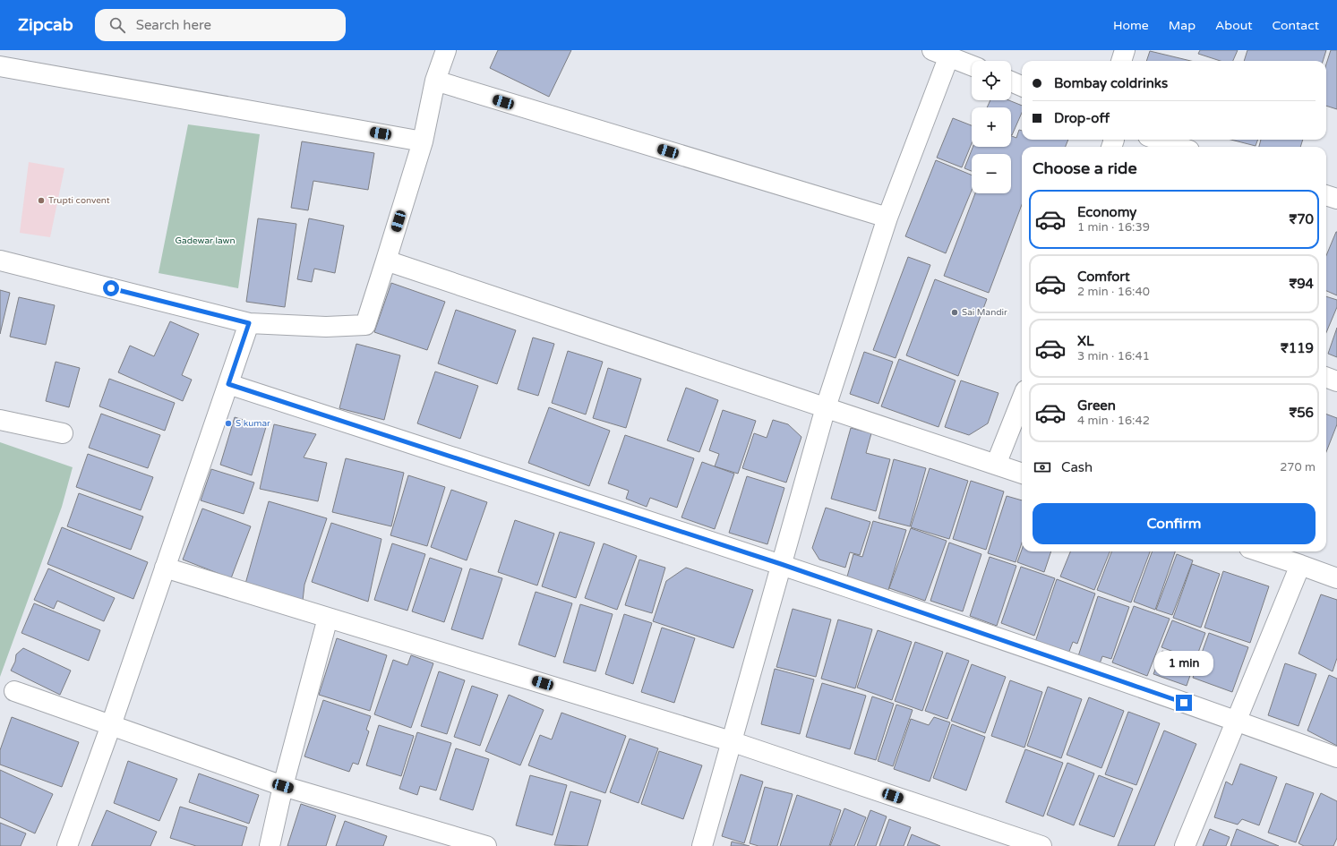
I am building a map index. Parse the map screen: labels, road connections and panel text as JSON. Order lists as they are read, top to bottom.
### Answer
{
  "parks": ["Gadewar lawn"],
  "places": ["Trupti convent", "Sai Mandir", "S kumar"],
  "page": {
    "header": "Zipcab",
    "search": "Search here",
    "nav": [
      "Home",
      "Map",
      "About",
      "Contact"
    ],
    "map_buttons": ["+", "−"],
    "banner": ["Bombay coldrinks", "Drop-off"],
    "heading": "Choose a ride",
    "list": [
      {
        "name": "Economy",
        "note": "1 min · 16:39",
        "value": "₹70"
      },
      {
        "name": "Comfort",
        "note": "2 min · 16:40",
        "value": "₹94"
      },
      {
        "name": "XL",
        "note": "3 min · 16:41",
        "value": "₹119"
      },
      {
        "name": "Green",
        "note": "4 min · 16:42",
        "value": "₹56"
      }
    ],
    "pay": ["Cash", "270 m"],
    "buttons": "Confirm",
    "bubble": "1 min"
  }
}
